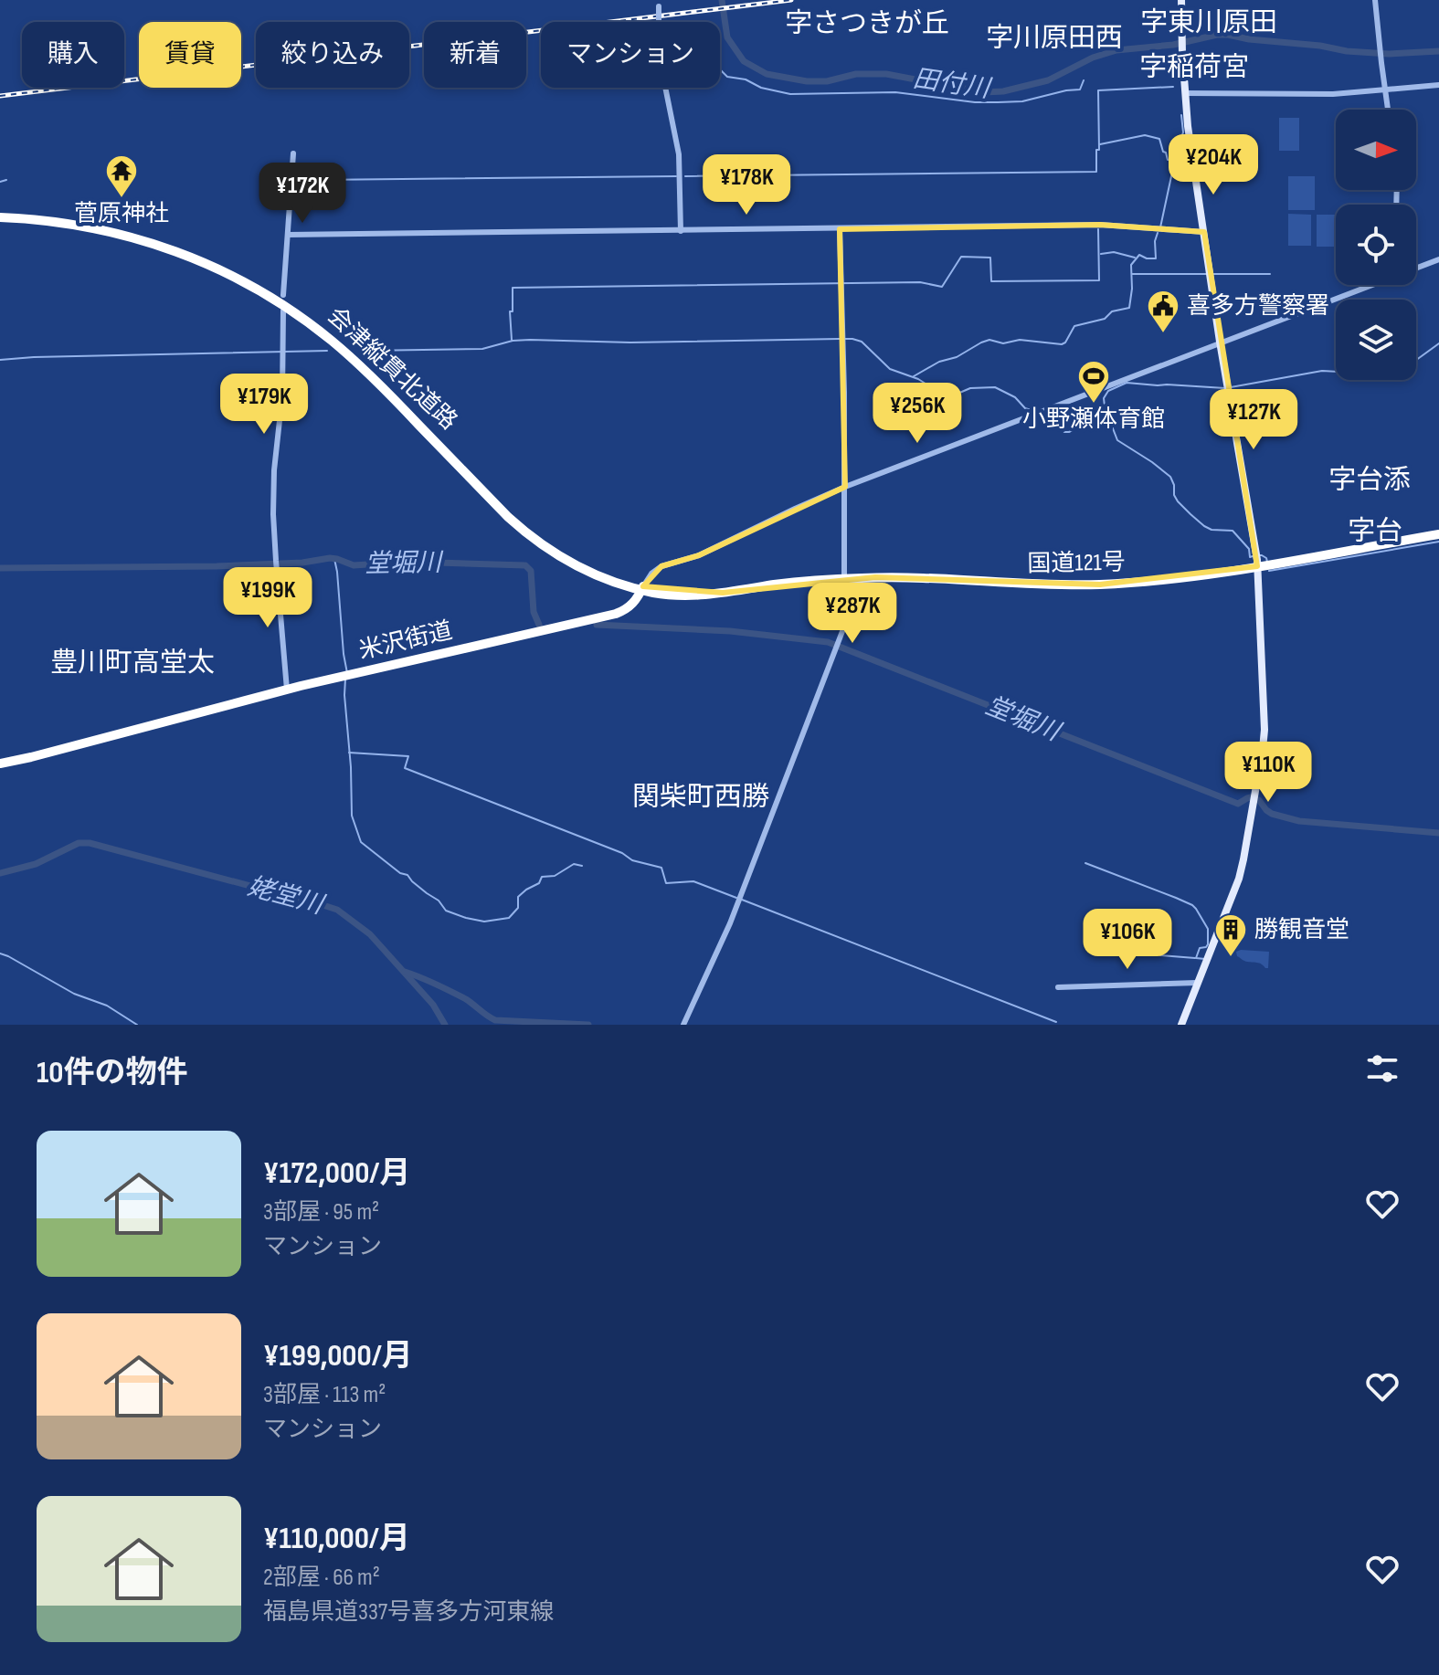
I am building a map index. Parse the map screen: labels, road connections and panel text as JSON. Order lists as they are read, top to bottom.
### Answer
{
  "streets": {
    "highway": ["会津縦貫北道路", "国道121号", "米沢街道"]
  },
  "crossings": [
    ["会津縦貫北道路", "国道121号"],
    ["会津縦貫北道路", "米沢街道"],
    ["国道121号", "米沢街道"]
  ],
  "districts": [
    "字東川原田",
    "字さつきが丘",
    "字川原田西",
    "字稲荷宮",
    "字台添",
    "字台",
    "豊川町高堂太",
    "関柴町西勝"
  ],
  "water": ["田付川", "堂堀川", "姥堂川"],
  "places": {
    "temple": ["菅原神社"],
    "public building": ["喜多方警察署"],
    "sports": ["小野瀬体育館"],
    "building": ["勝観音堂"]
  },
  "north": "right",
  "page": {
    "chip": [
      "購入",
      "賃貸",
      "絞り込み",
      "新着",
      "マンション"
    ],
    "price": [
      "¥204K",
      "¥178K",
      "¥172K",
      "¥179K",
      "¥256K",
      "¥127K",
      "¥199K",
      "¥287K",
      "¥110K",
      "¥106K"
    ],
    "heading": "10件の物件",
    "list": [
      {
        "name": "¥172,000/月",
        "note": "3部屋 · 95 m² · マンション"
      },
      {
        "name": "¥199,000/月",
        "note": "3部屋 · 113 m² · マンション"
      },
      {
        "name": "¥110,000/月",
        "note": "2部屋 · 66 m² · 福島県道337号喜多方河東線"
      }
    ]
  }
}
